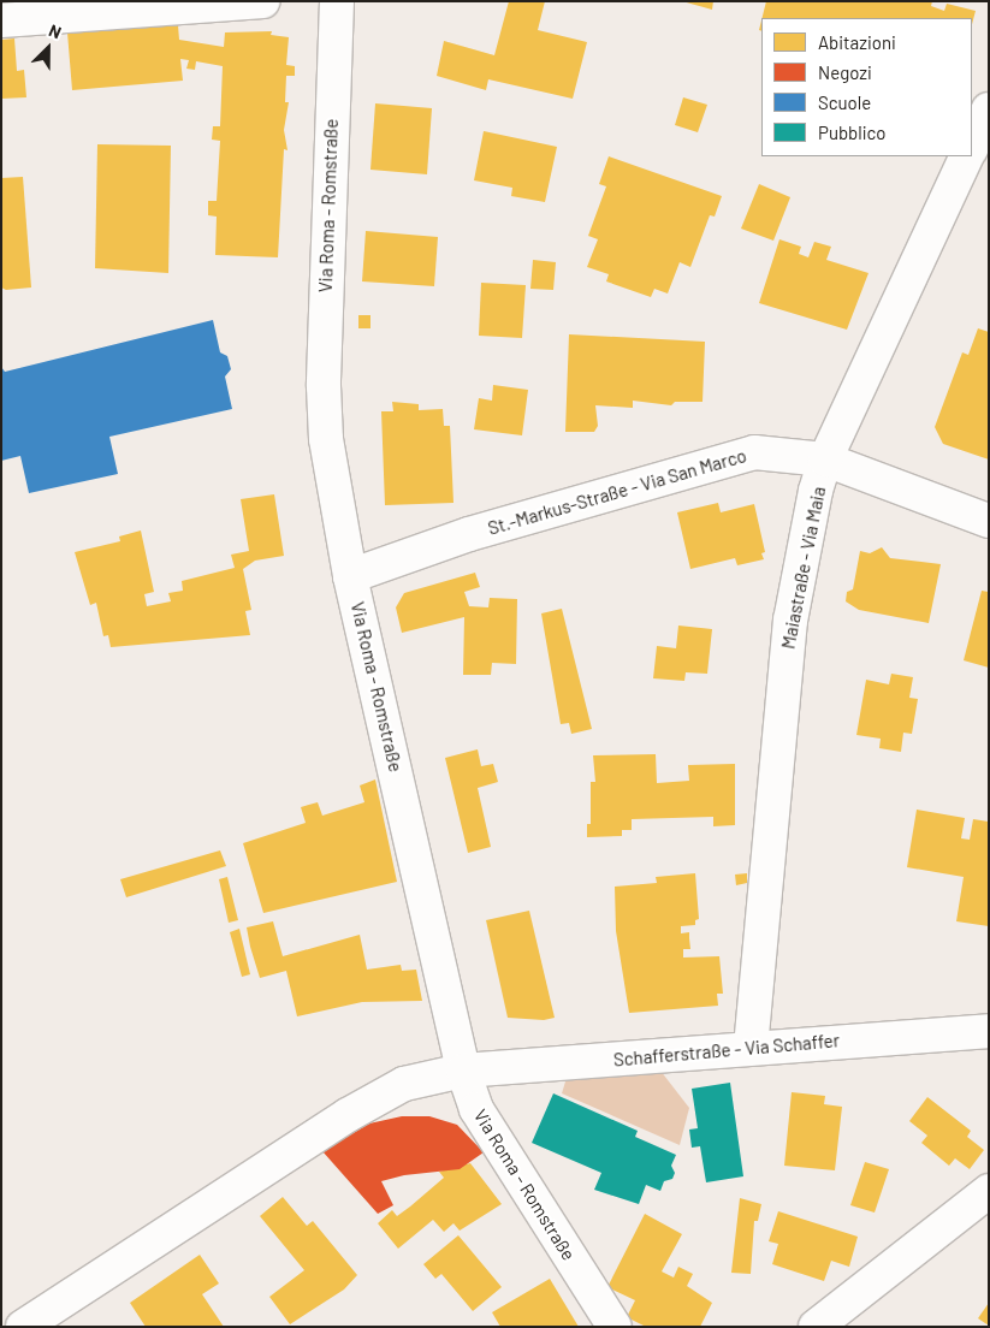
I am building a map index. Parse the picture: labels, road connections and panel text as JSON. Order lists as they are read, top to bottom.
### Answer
{
  "streets": {
    "street": [
      "Via Roma - Romstraße",
      "St.-Markus-Straße - Via San Marco",
      "Maiastraße - Via Maia",
      "Schafferstraße - Via Schaffer"
    ]
  },
  "crossings": [
    ["Via Roma - Romstraße", "St.-Markus-Straße - Via San Marco"],
    ["Via Roma - Romstraße", "Schafferstraße - Via Schaffer"],
    ["St.-Markus-Straße - Via San Marco", "Maiastraße - Via Maia"],
    ["Maiastraße - Via Maia", "Schafferstraße - Via Schaffer"]
  ],
  "legend": [
    "Abitazioni",
    "Negozi",
    "Scuole",
    "Pubblico"
  ],
  "north": "top right"
}
